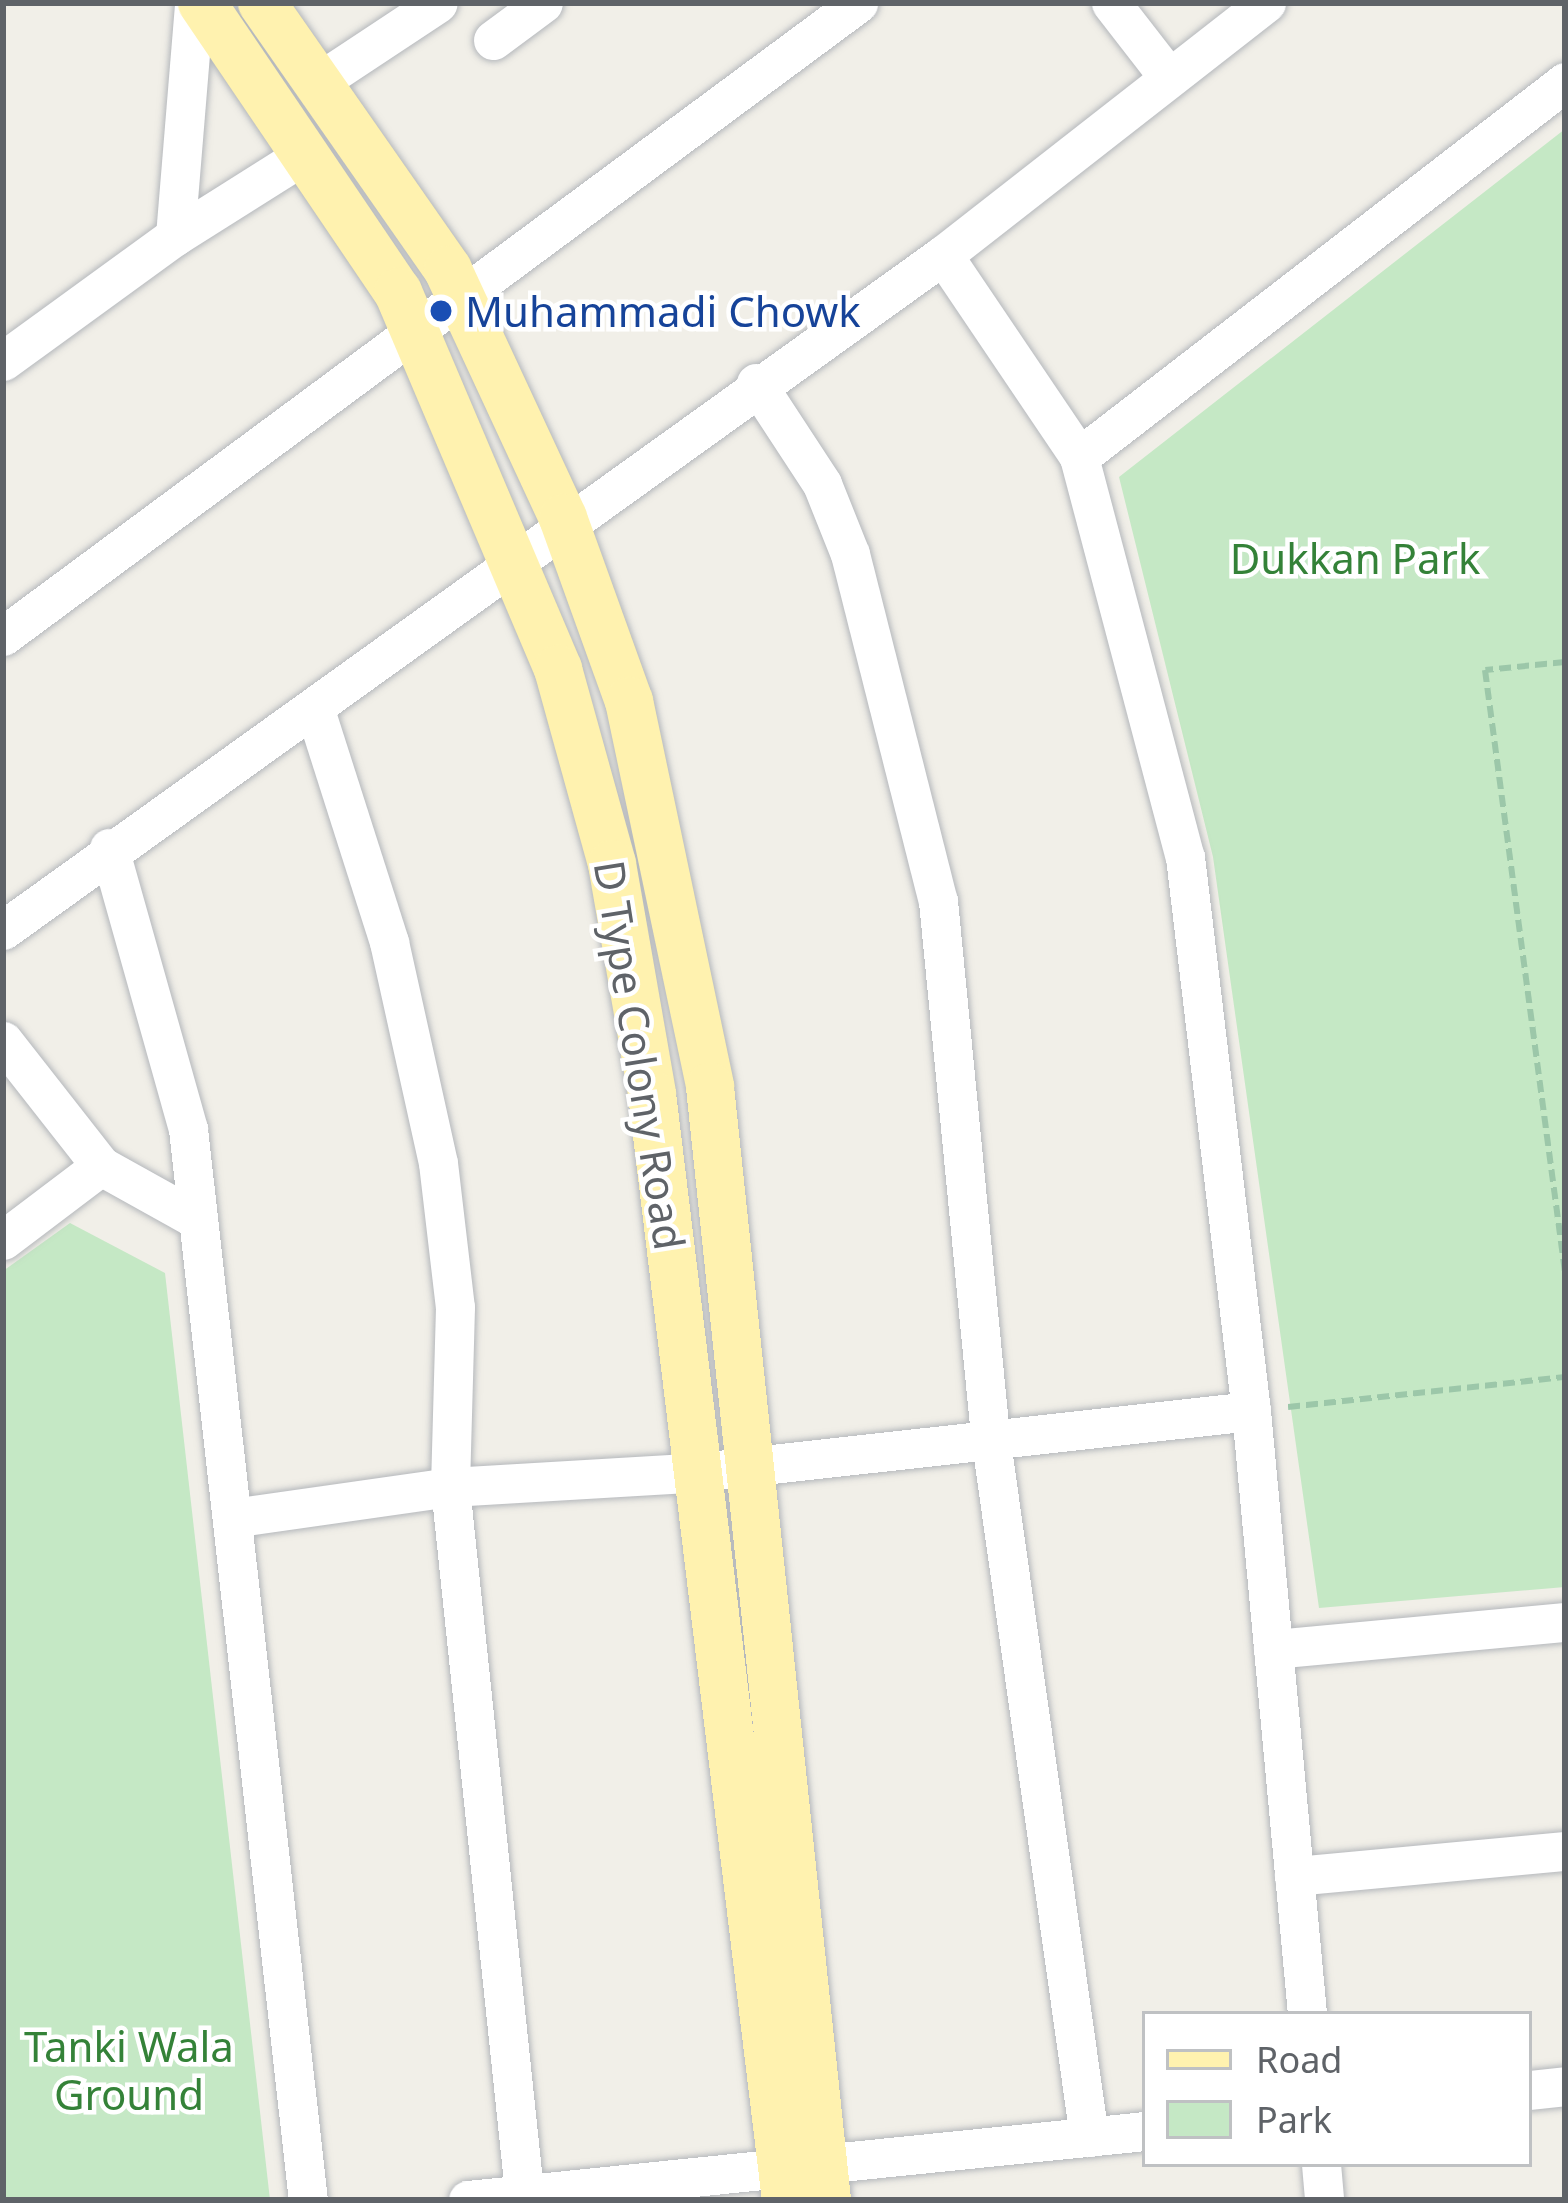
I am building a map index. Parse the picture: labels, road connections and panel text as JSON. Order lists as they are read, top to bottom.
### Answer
{
  "streets": {
    "main road": ["D Type Colony Road"]
  },
  "parks": ["Dukkan Park", "Tanki Wala Ground"],
  "places": ["Muhammadi Chowk"],
  "legend": ["Road", "Park"]
}
